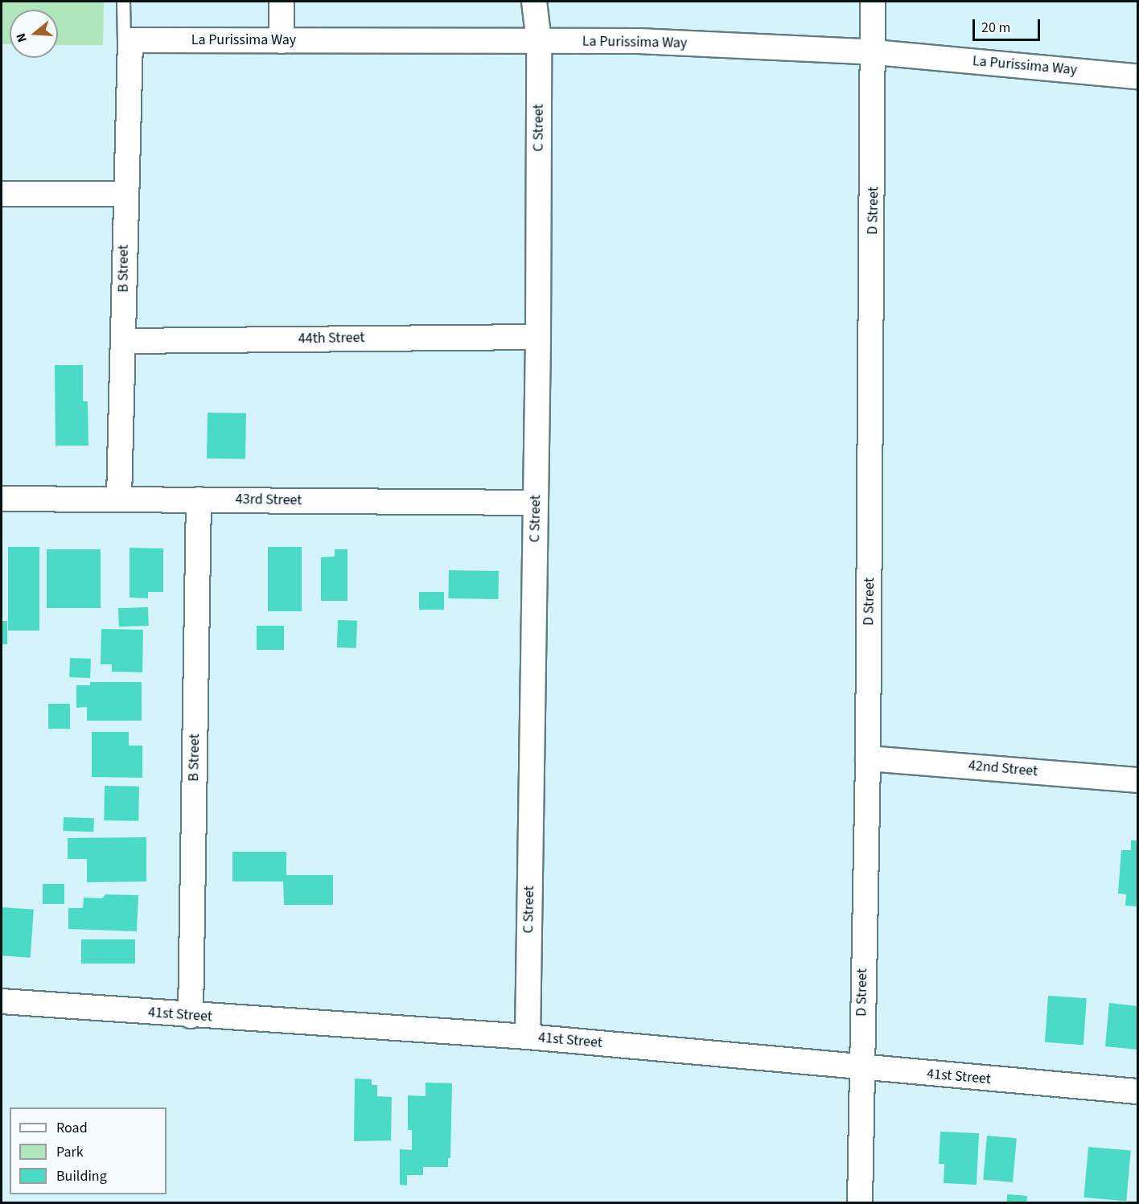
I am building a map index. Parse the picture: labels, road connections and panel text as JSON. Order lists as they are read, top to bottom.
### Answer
{
  "streets": {
    "street": [
      "La Purissima Way",
      "C Street",
      "D Street",
      "B Street",
      "44th Street",
      "43rd Street",
      "42nd Street",
      "41st Street"
    ]
  },
  "crossings": [
    ["La Purissima Way", "C Street"],
    ["La Purissima Way", "D Street"],
    ["La Purissima Way", "B Street"],
    ["C Street", "44th Street"],
    ["C Street", "43rd Street"],
    ["C Street", "41st Street"],
    ["D Street", "42nd Street"],
    ["D Street", "41st Street"],
    ["B Street", "44th Street"],
    ["B Street", "43rd Street"],
    ["B Street", "41st Street"]
  ],
  "legend": ["Road", "Park", "Building"],
  "scale_bar": "20 m",
  "north": "left"
}
